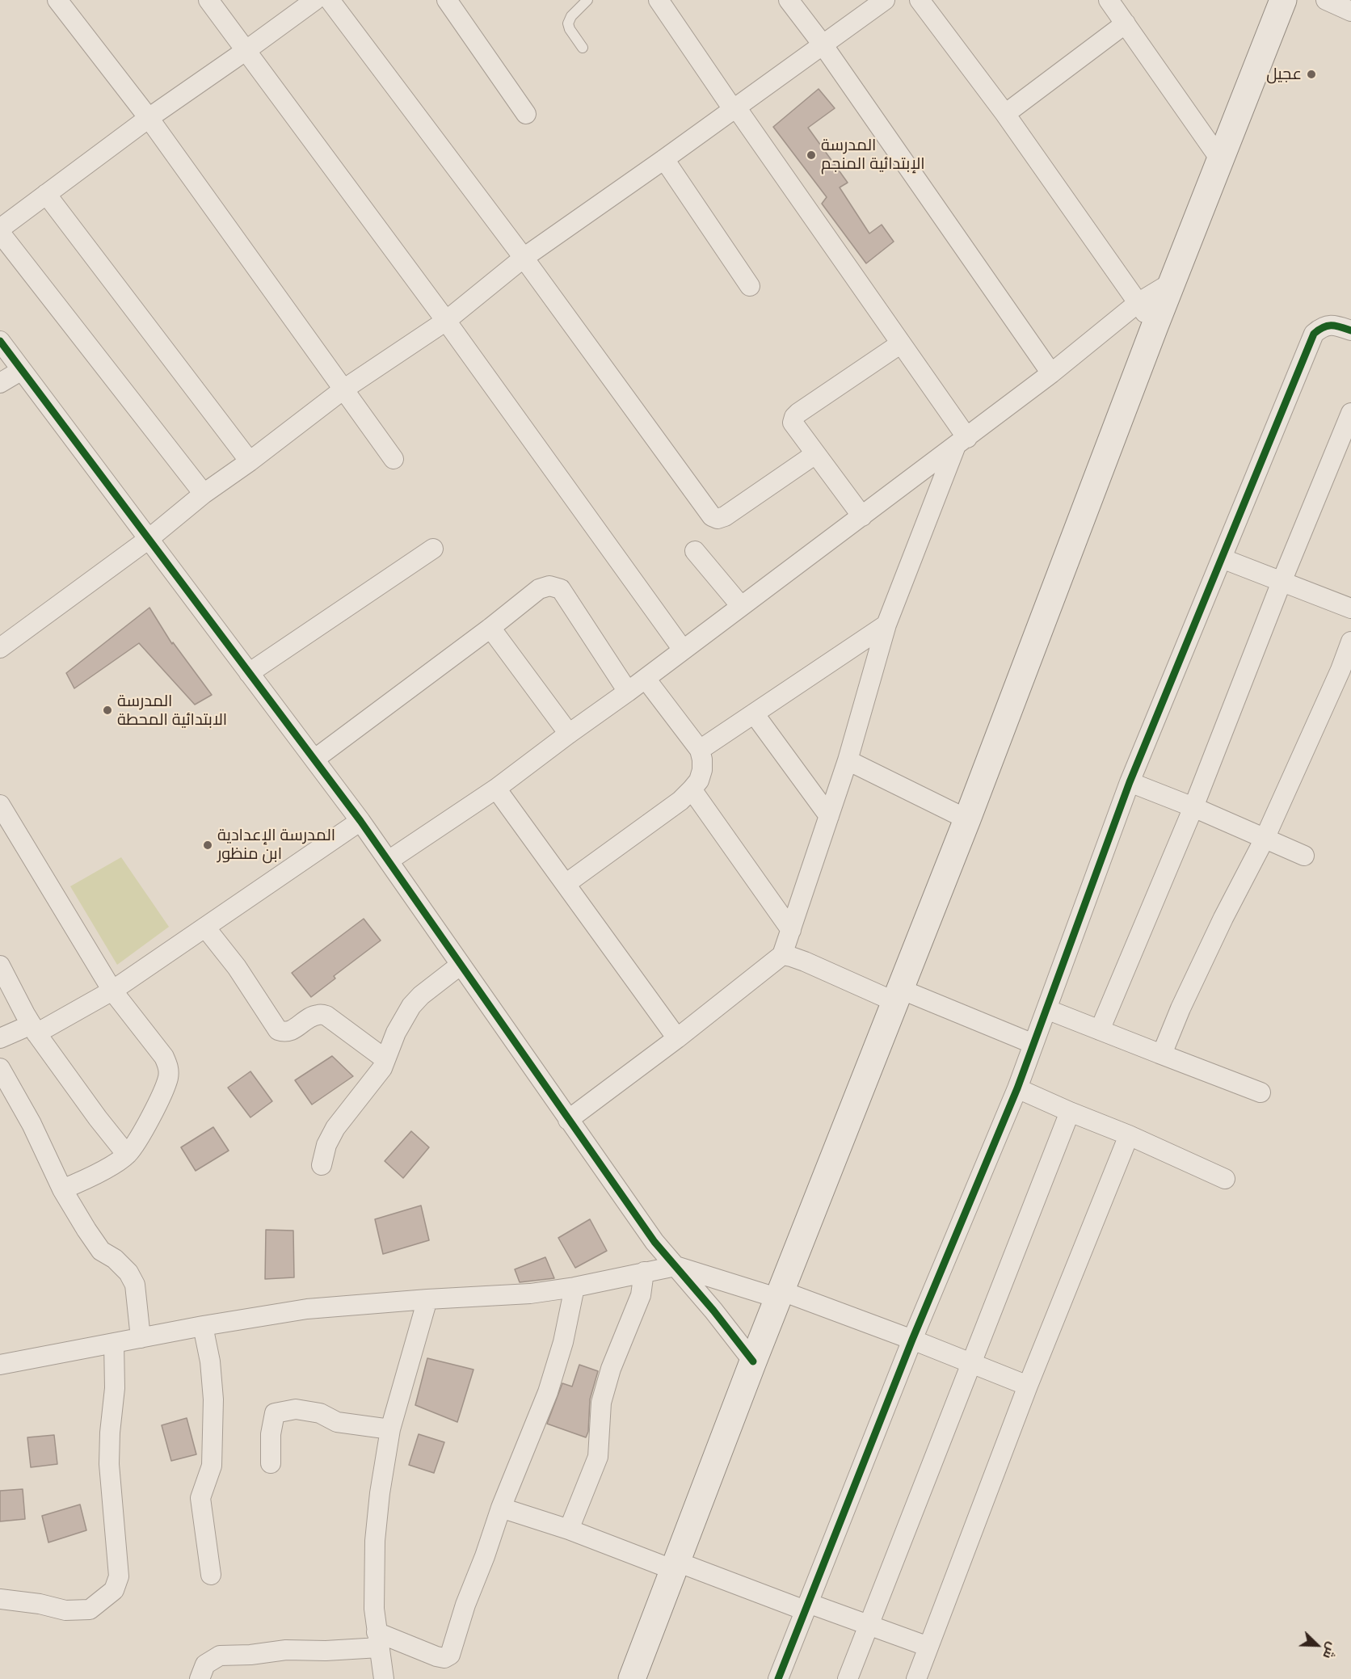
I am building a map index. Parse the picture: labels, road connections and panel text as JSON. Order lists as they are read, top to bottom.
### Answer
{
  "places": [
    "عجيل",
    "المدرسة الإبتدائية المنجم",
    "المدرسة الابتدائية المحطة",
    "المدرسة الإعدادية ابن منظور"
  ],
  "north": "bottom right"
}
